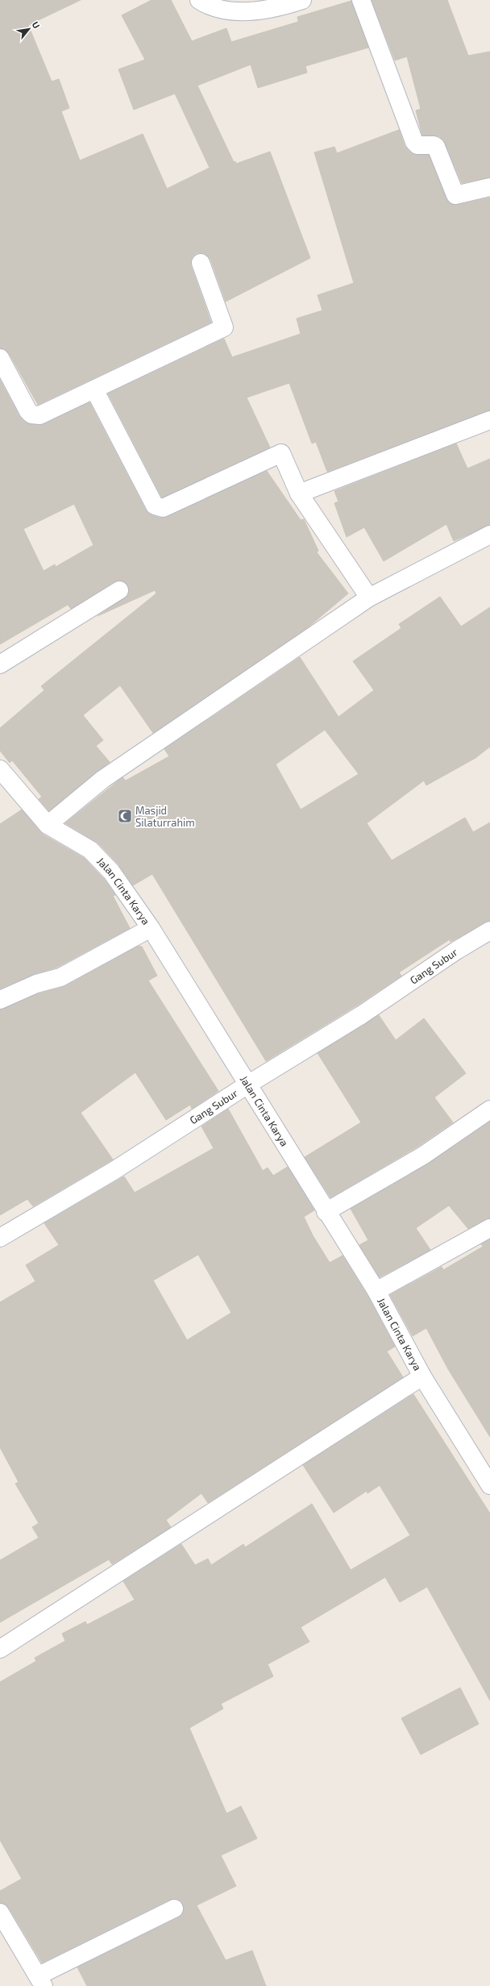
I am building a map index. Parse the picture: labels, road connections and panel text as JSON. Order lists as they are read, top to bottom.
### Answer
{
  "streets": {
    "street": ["Jalan Cinta Karya", "Gang Subur"]
  },
  "crossings": [
    ["Jalan Cinta Karya", "Gang Subur"]
  ],
  "places": {
    "mosque": ["Masjid Silaturrahim"]
  },
  "north": "top right"
}
